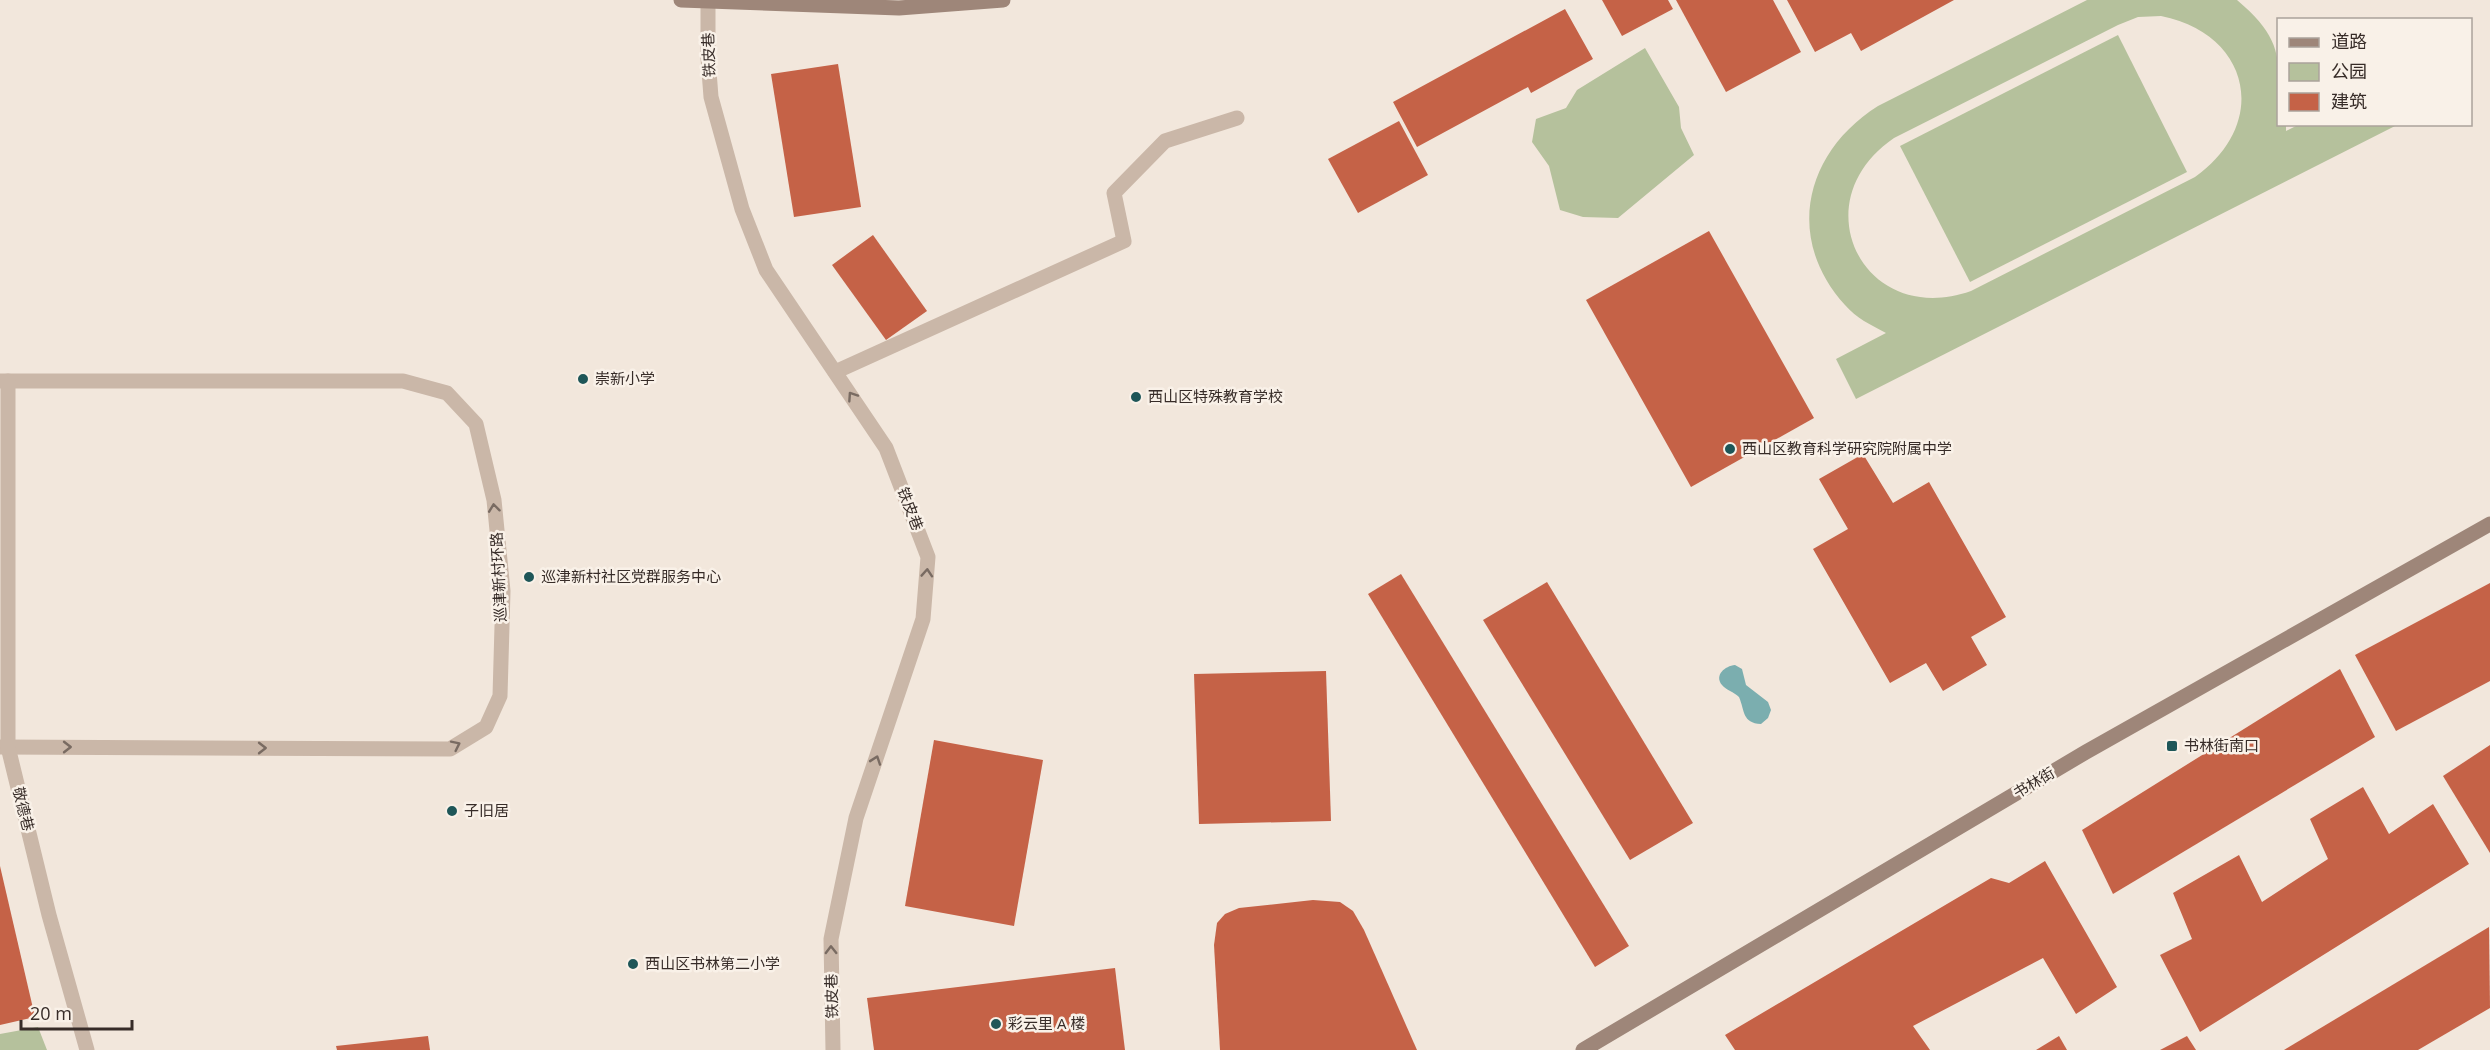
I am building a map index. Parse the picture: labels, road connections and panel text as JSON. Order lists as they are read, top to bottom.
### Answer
{
  "streets": {
    "street": [
      "铁皮巷",
      "巡津新村环路",
      "书林街",
      "敬德巷"
    ]
  },
  "crossings": [
    ["巡津新村环路", "敬德巷"]
  ],
  "one_way": ["铁皮巷"],
  "places": {
    "other": [
      "崇新小学",
      "西山区特殊教育学校",
      "西山区教育科学研究院附属中学",
      "巡津新村社区党群服务中心",
      "子旧居",
      "西山区书林第二小学",
      "彩云里 A 楼"
    ],
    "transit": ["书林街南口"]
  },
  "legend": ["道路", "公园", "建筑"],
  "scale_bar": "20 m"
}
